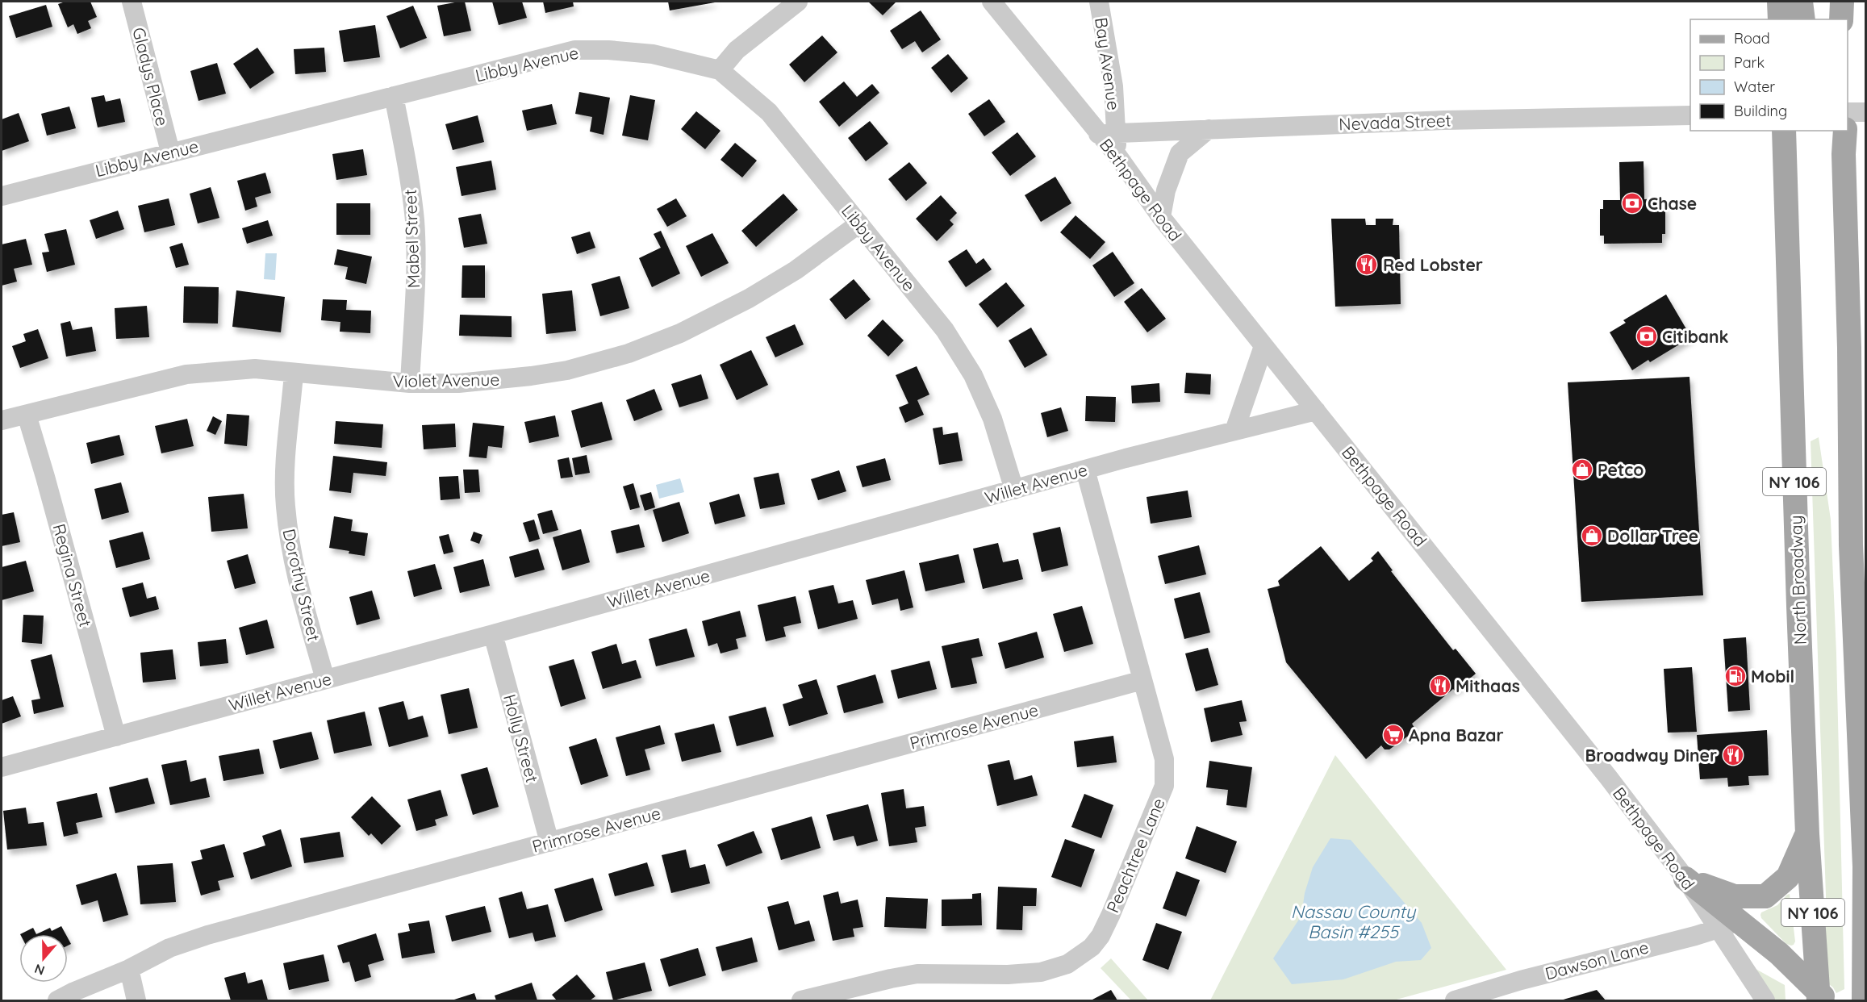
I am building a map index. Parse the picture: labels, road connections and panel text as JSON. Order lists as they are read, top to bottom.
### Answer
{
  "streets": {
    "main road": ["NY 106", "North Broadway"],
    "street": [
      "Libby Avenue",
      "Bay Avenue",
      "Gladys Place",
      "Nevada Street",
      "Bethpage Road",
      "Mabel Street",
      "Violet Avenue",
      "Willet Avenue",
      "Regina Street",
      "Dorothy Street",
      "Primrose Avenue",
      "Holly Street",
      "Peachtree Lane",
      "Dawson Lane"
    ]
  },
  "crossings": [
    ["Libby Avenue", "Gladys Place"],
    ["Libby Avenue", "Mabel Street"],
    ["Libby Avenue", "Violet Avenue"],
    ["Libby Avenue", "Willet Avenue"],
    ["Bay Avenue", "Nevada Street"],
    ["Bay Avenue", "Bethpage Road"],
    ["Nevada Street", "Bethpage Road"],
    ["Bethpage Road", "Willet Avenue"],
    ["Mabel Street", "Violet Avenue"],
    ["Violet Avenue", "Regina Street"],
    ["Violet Avenue", "Dorothy Street"],
    ["Willet Avenue", "Regina Street"],
    ["Willet Avenue", "Dorothy Street"],
    ["Willet Avenue", "Holly Street"],
    ["Willet Avenue", "Peachtree Lane"],
    ["Primrose Avenue", "Holly Street"],
    ["Primrose Avenue", "Peachtree Lane"]
  ],
  "water": ["Nassau County Basin #255"],
  "places": {
    "bank": ["Chase", "Citibank"],
    "restaurant": ["Red Lobster", "Mithaas", "Broadway Diner"],
    "shop": ["Petco", "Dollar Tree"],
    "fuel station": ["Mobil"],
    "supermarket": ["Apna Bazar"]
  },
  "legend": [
    "Road",
    "Park",
    "Water",
    "Building"
  ],
  "north": "bottom"
}
